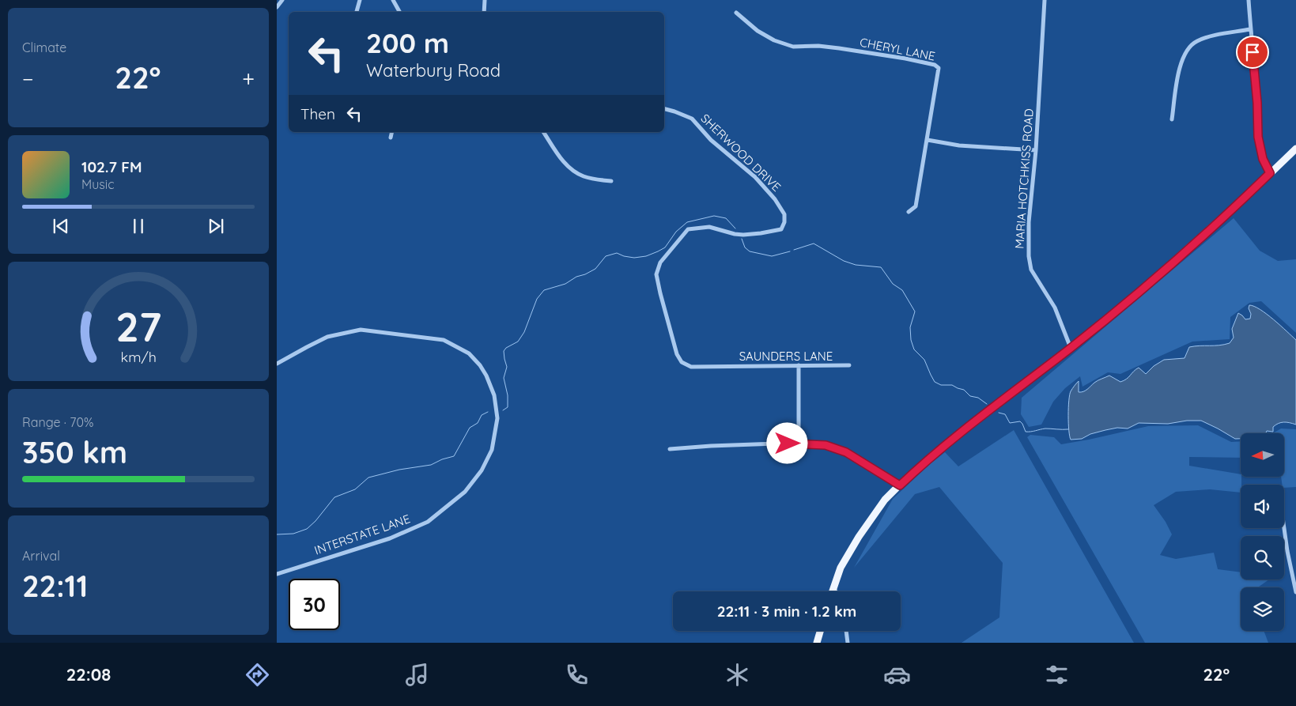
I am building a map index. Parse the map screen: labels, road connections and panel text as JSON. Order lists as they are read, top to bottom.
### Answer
{
  "streets": {
    "street": [
      "CHERYL LANE",
      "SHERWOOD DRIVE",
      "MARIA HOTCHKISS ROAD",
      "SAUNDERS LANE",
      "INTERSTATE LANE"
    ]
  },
  "crossings": [
    ["SHERWOOD DRIVE", "SAUNDERS LANE"]
  ],
  "north": "left",
  "page": {
    "tile": [
      "Climate",
      ["Range · 70%", "350 km"],
      ["Arrival", "22:11"]
    ],
    "turn": ["200 m", "Waterbury Road"],
    "heat": ["−", "22°", "+"],
    "then": "Then",
    "song": ["102.7 FM", "Music"],
    "limit": "30",
    "trip": "22:11 · 3 min · 1.2 km",
    "tabs": ["22:08", "22°"],
    "gauge": ["27", "km/h"]
  }
}
